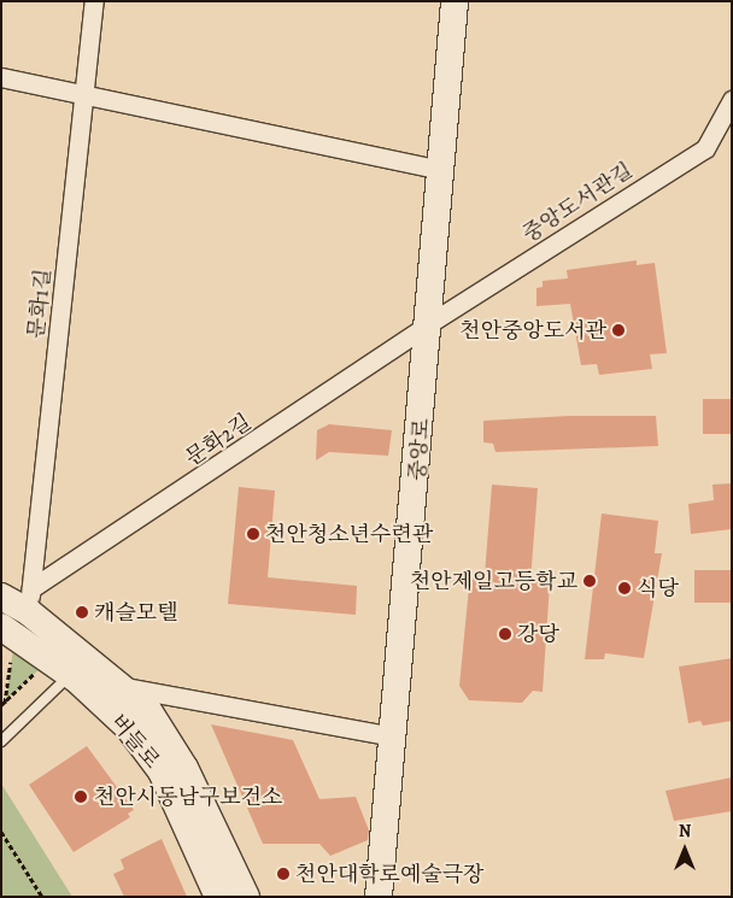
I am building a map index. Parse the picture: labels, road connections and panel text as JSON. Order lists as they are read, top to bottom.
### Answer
{
  "streets": {
    "street": [
      "중앙도서관길",
      "문화1길",
      "문화2길",
      "중앙로",
      "버들로"
    ]
  },
  "crossings": [
    ["중앙도서관길", "문화2길"],
    ["중앙도서관길", "중앙로"],
    ["문화1길", "문화2길"],
    ["문화1길", "버들로"],
    ["문화2길", "중앙로"],
    ["문화2길", "버들로"],
    ["중앙로", "버들로"]
  ],
  "places": [
    "천안중앙도서관",
    "천안청소년수련관",
    "천안제일고등학교",
    "식당",
    "캐슬모텔",
    "강당",
    "천안시동남구보건소",
    "천안대학로예술극장"
  ],
  "north": "top"
}
